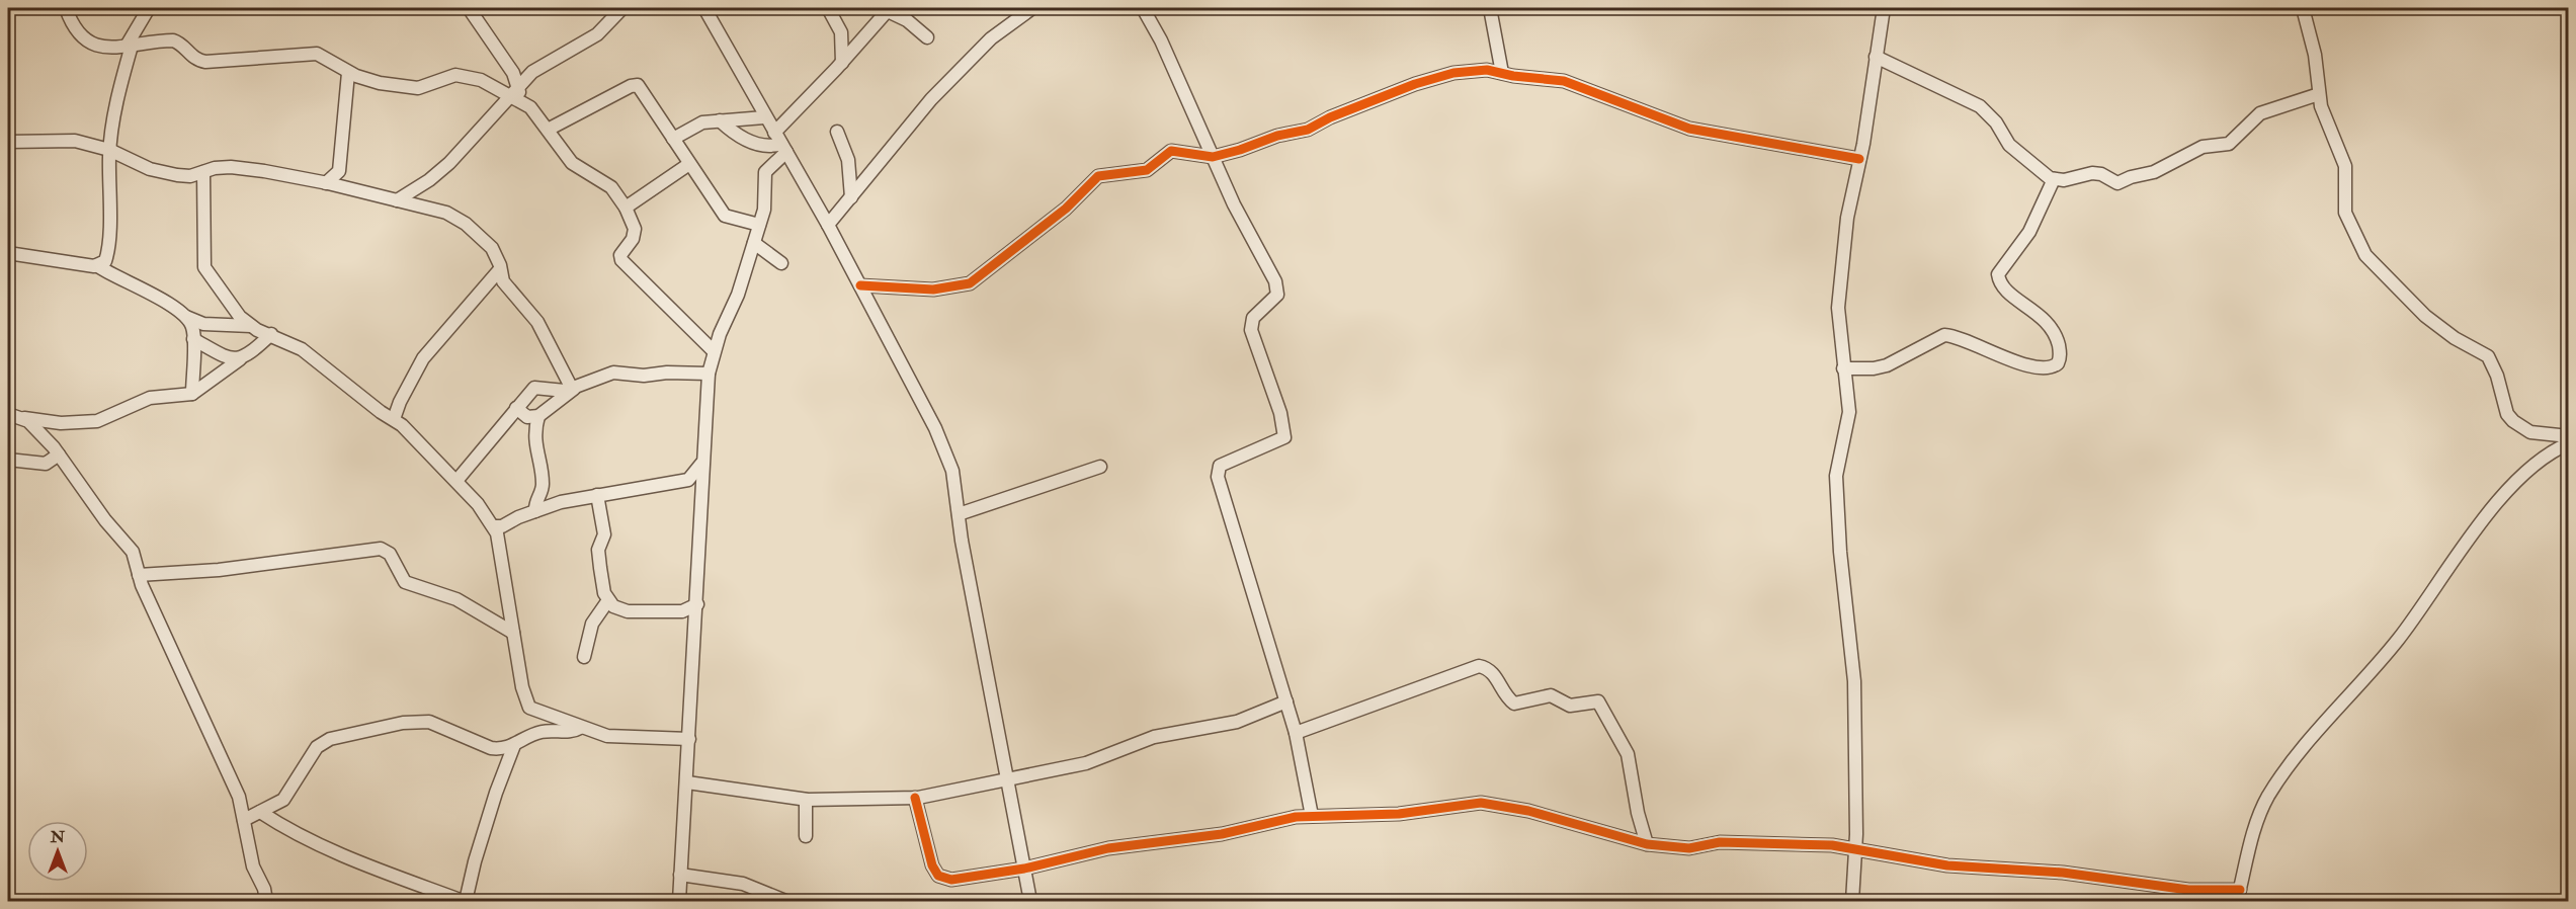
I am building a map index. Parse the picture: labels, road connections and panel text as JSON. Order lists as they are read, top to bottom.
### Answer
{
  "north": "top"
}
